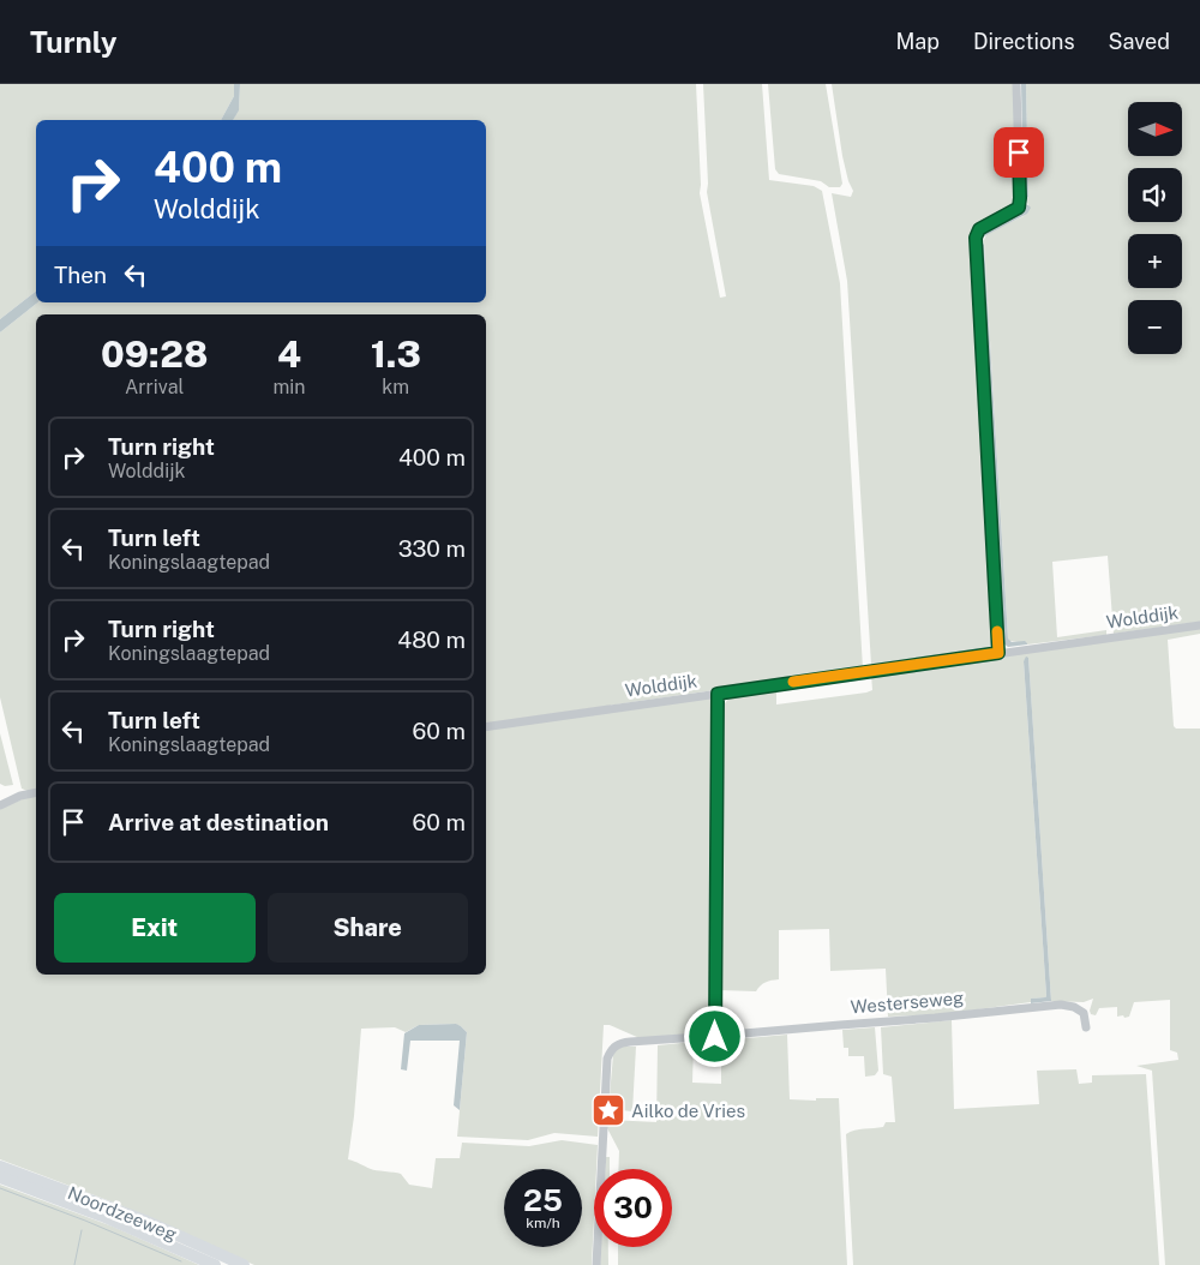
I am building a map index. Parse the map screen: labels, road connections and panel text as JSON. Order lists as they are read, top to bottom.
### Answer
{
  "streets": {
    "highway": ["Noordzeeweg"],
    "street": ["Wolddijk", "Westerseweg"]
  },
  "places": {
    "place": ["Ailko de Vries"]
  },
  "north": "right",
  "page": {
    "header": "Turnly",
    "nav": ["Map", "Directions", "Saved"],
    "map_buttons": ["+", "−"],
    "turn": ["400 m", "Wolddijk"],
    "then": "Then",
    "eta": [
      "09:28",
      "Arrival",
      "4",
      "min",
      "1.3",
      "km"
    ],
    "list": [
      {
        "name": "Turn right",
        "note": "Wolddijk",
        "value": "400 m"
      },
      {
        "name": "Turn left",
        "note": "Koningslaagtepad",
        "value": "330 m"
      },
      {
        "name": "Turn right",
        "note": "Koningslaagtepad",
        "value": "480 m"
      },
      {
        "name": "Turn left",
        "note": "Koningslaagtepad",
        "value": "60 m"
      },
      {
        "name": "Arrive at destination",
        "value": "60 m"
      }
    ],
    "buttons": ["Exit", "Share"],
    "speed": "25 km/h",
    "limit": "30"
  }
}
